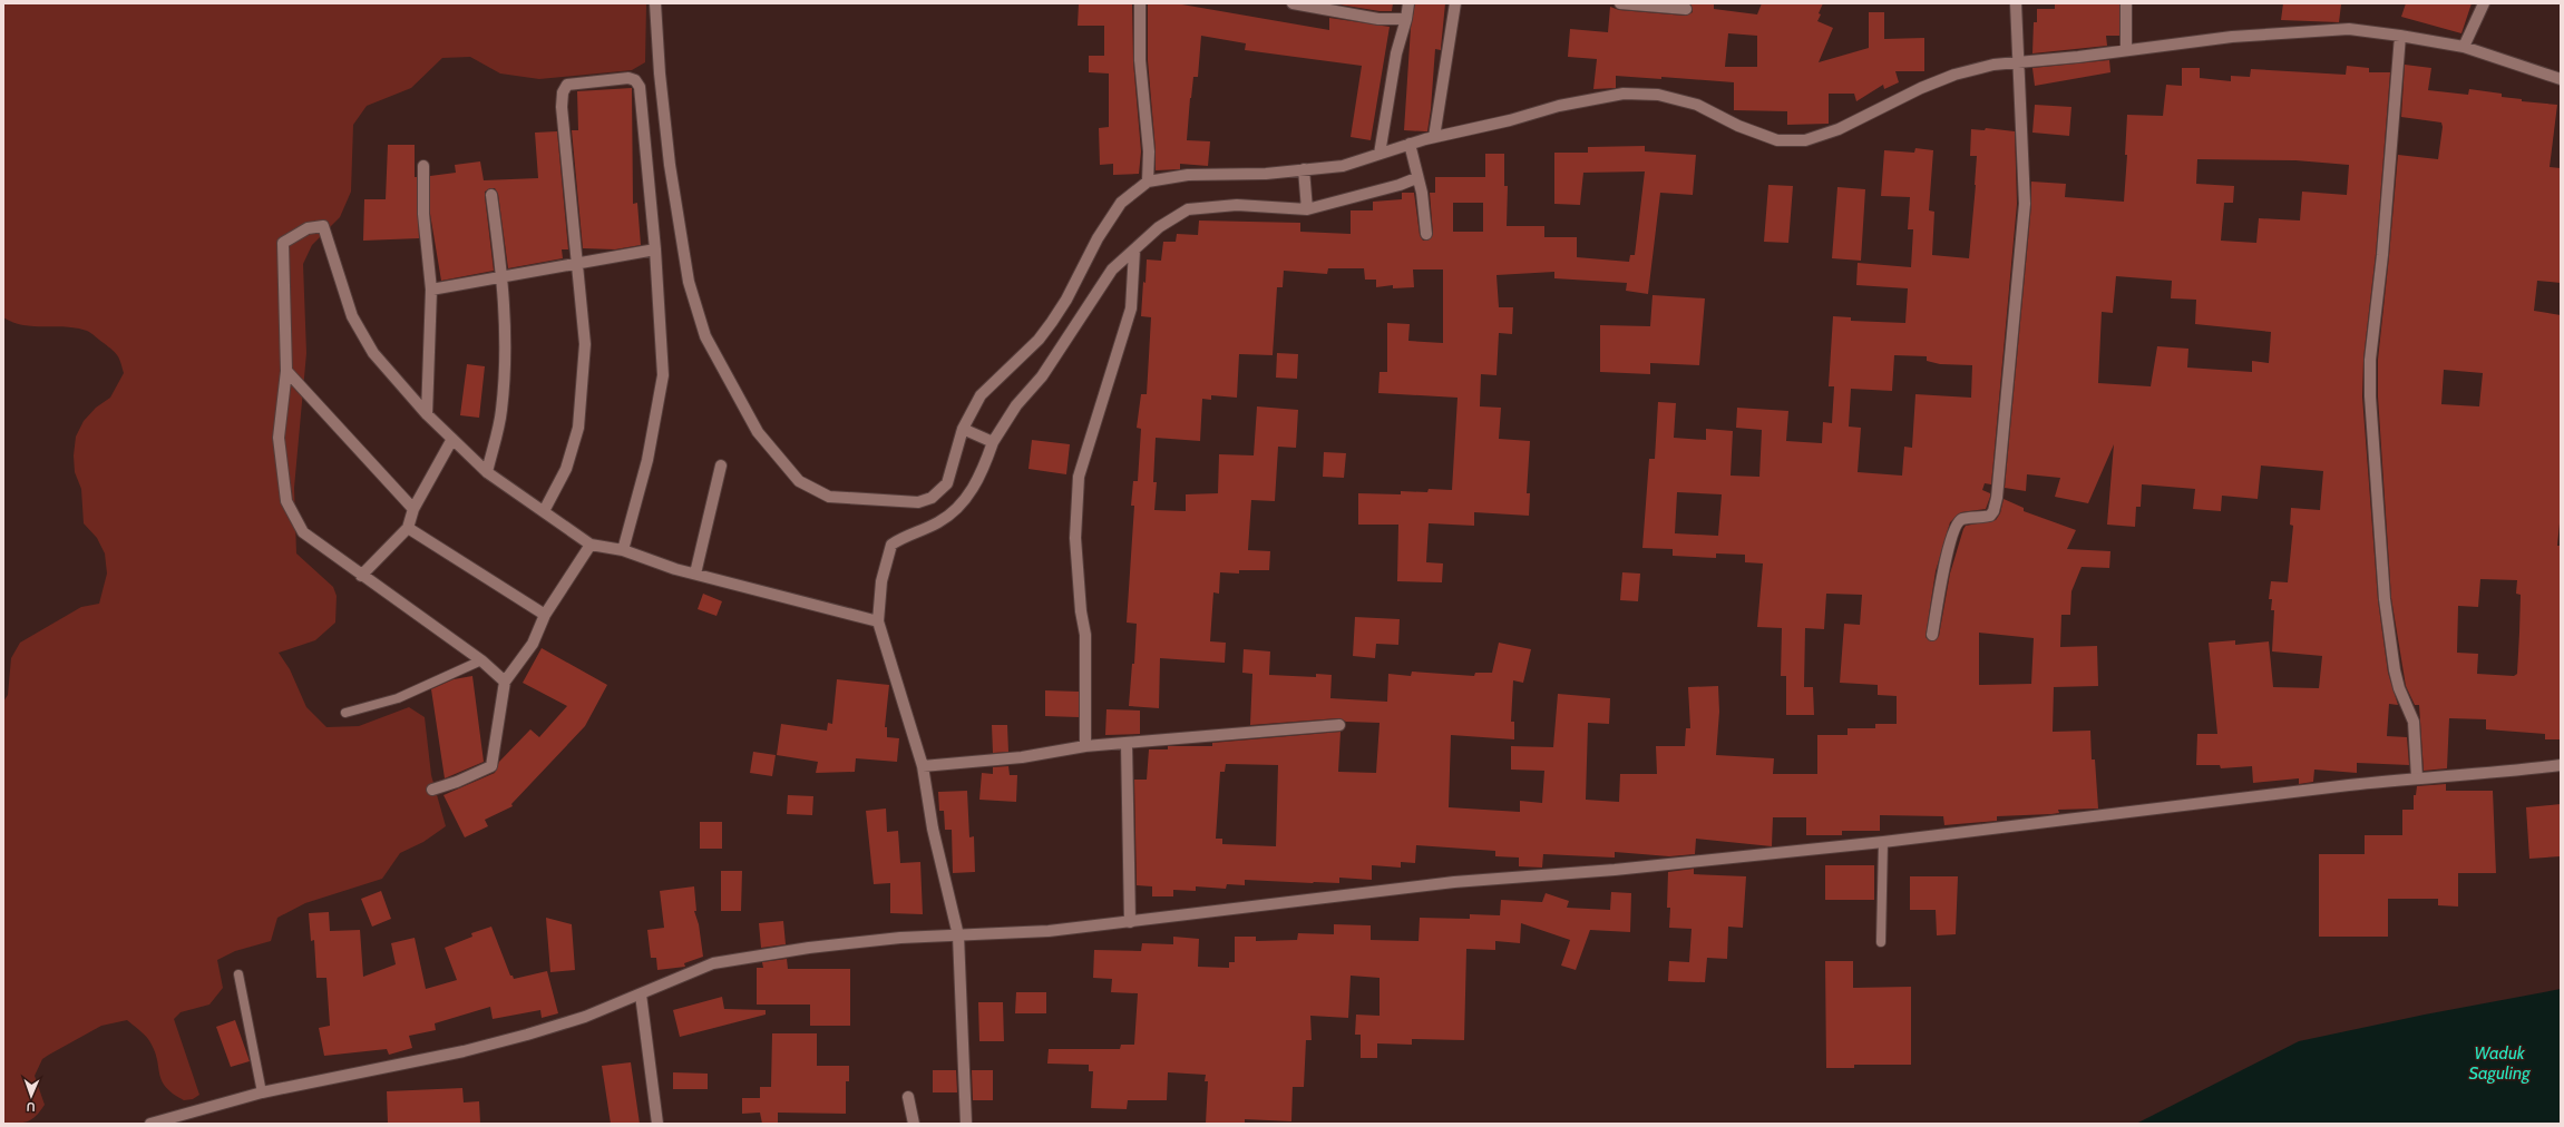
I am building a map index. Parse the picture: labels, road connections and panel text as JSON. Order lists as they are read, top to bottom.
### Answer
{
  "water": ["Waduk Saguling"],
  "north": "bottom"
}
